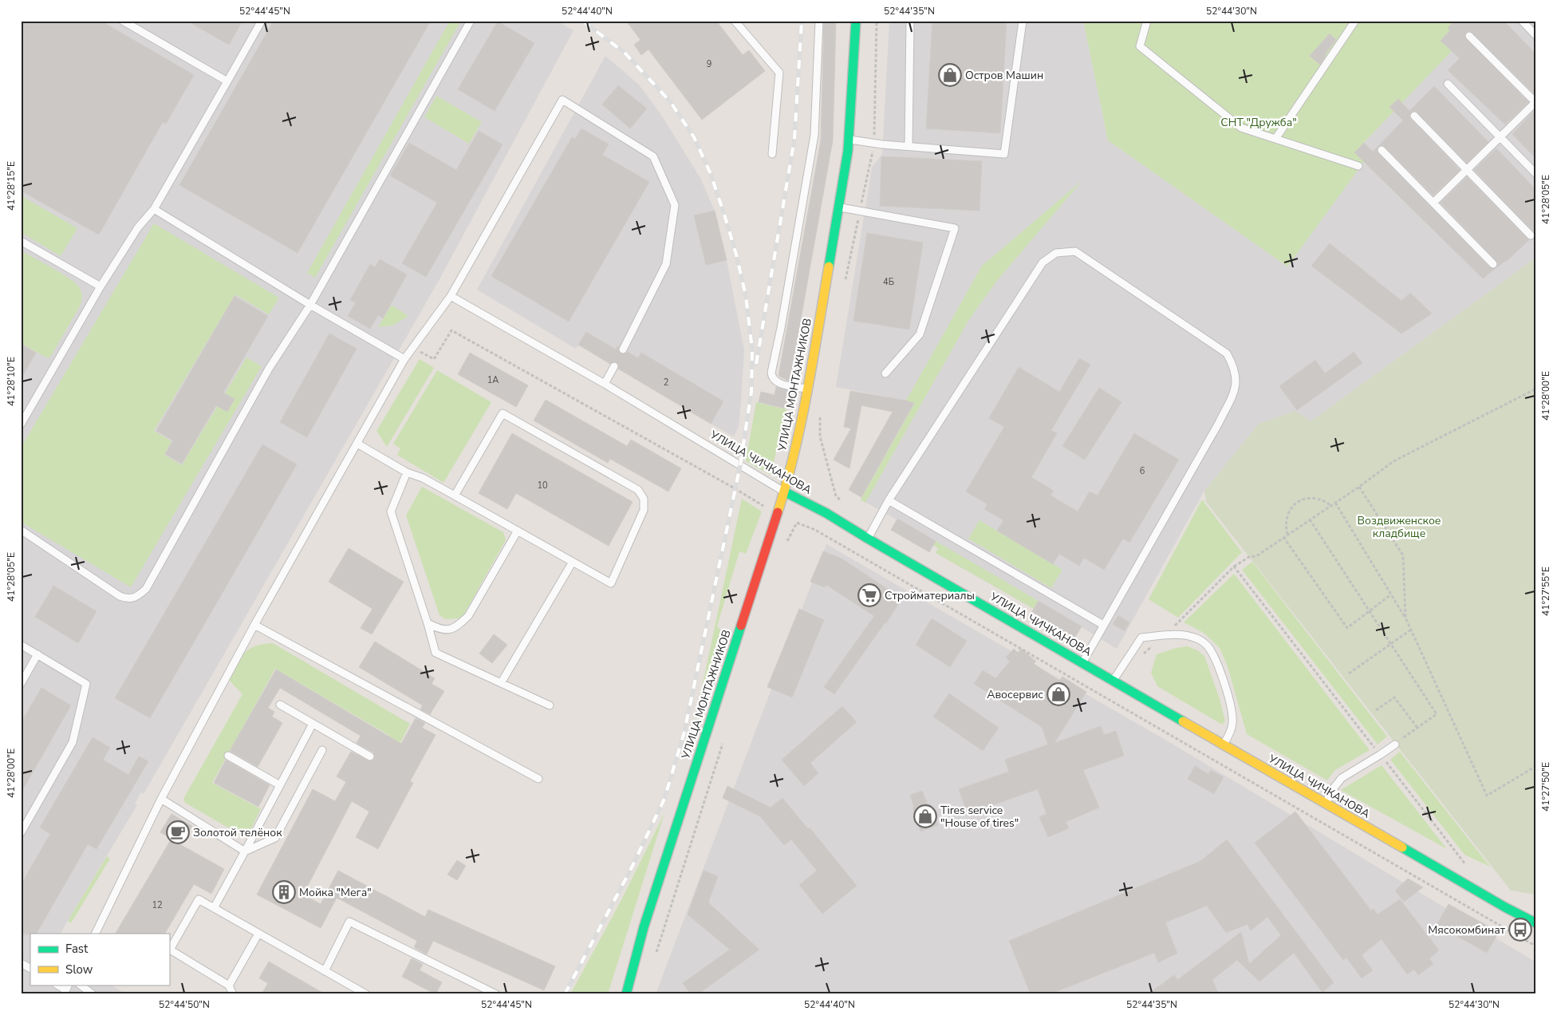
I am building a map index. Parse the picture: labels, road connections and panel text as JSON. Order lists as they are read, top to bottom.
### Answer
{
  "streets": {
    "main road": ["УЛИЦА МОНТАЖНИКОВ", "УЛИЦА ЧИЧКАНОВА"]
  },
  "crossings": [
    ["УЛИЦА МОНТАЖНИКОВ", "УЛИЦА ЧИЧКАНОВА"]
  ],
  "parks": ["СНТ \"Дружба\"", "Воздвиженское кладбище"],
  "places": {
    "shop": ["Остров Машин", "Авосервис", "Tires service \"House of tires\""],
    "supermarket": ["Стройматериалы"],
    "cafe": ["Золотой телёнок"],
    "building": ["Мойка \"Мега\""],
    "bus stop": ["Мясокомбинат"]
  },
  "house_numbers": [
    "9",
    "4Б",
    "1А",
    "2",
    "6",
    "10",
    "12"
  ],
  "legend": ["Fast", "Slow"],
  "coordinates": [
    "52°44'45\"N",
    "52°44'40\"N",
    "52°44'35\"N",
    "52°44'30\"N",
    "41°28'15\"E",
    "41°28'05\"E",
    "41°28'10\"E",
    "41°28'00\"E",
    "41°27'55\"E",
    "41°27'50\"E",
    "52°44'50\"N"
  ]
}
